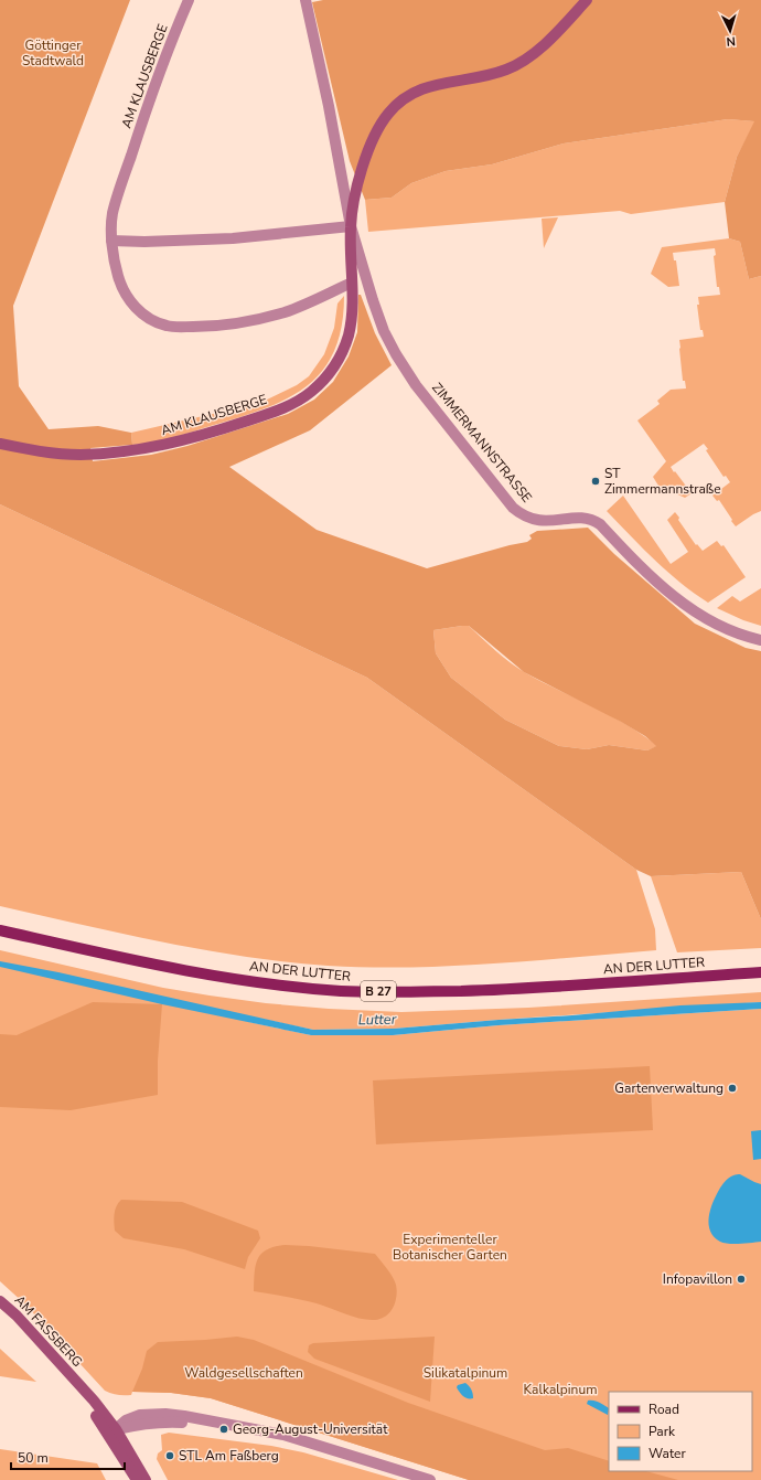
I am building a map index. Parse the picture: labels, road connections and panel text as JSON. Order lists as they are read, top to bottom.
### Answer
{
  "streets": {
    "main road": ["AN DER LUTTER", "B 27"],
    "street": ["AM KLAUSBERGE", "ZIMMERMANNSTRASSE", "AM FASSBERG"]
  },
  "crossings": [
    ["AM KLAUSBERGE", "ZIMMERMANNSTRASSE"]
  ],
  "water": ["Lutter"],
  "parks": [
    "Göttinger Stadtwald",
    "Experimenteller Botanischer Garten",
    "Waldgesellschaften",
    "Silikatalpinum",
    "Kalkalpinum"
  ],
  "places": [
    "ST Zimmermannstraße",
    "Gartenverwaltung",
    "Infopavillon",
    "Georg-August-Universität",
    "STL Am Faßberg"
  ],
  "legend": ["Road", "Park", "Water"],
  "scale_bar": "50 m",
  "north": "bottom"
}
